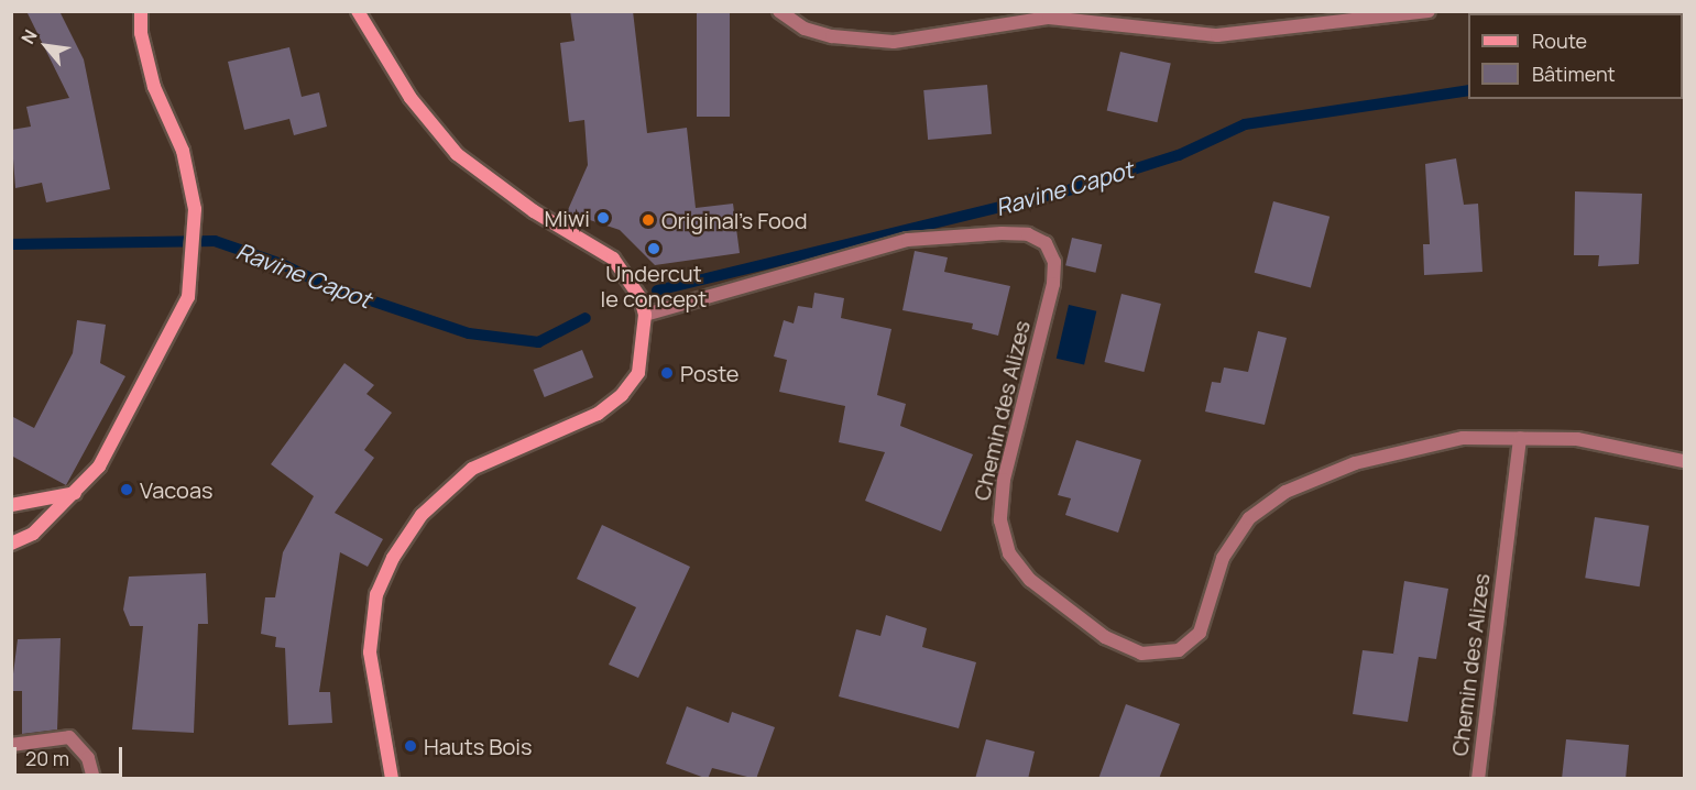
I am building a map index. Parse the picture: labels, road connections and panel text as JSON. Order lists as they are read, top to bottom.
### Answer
{
  "streets": {
    "street": ["Chemin des Alizes"]
  },
  "water": ["Ravine Capot"],
  "places": [
    "Miwi",
    "Original's Food",
    "Undercut le concept",
    "Poste",
    "Vacoas",
    "Hauts Bois"
  ],
  "legend": ["Route", "Bâtiment"],
  "scale_bar": "20 m",
  "north": "top left"
}
